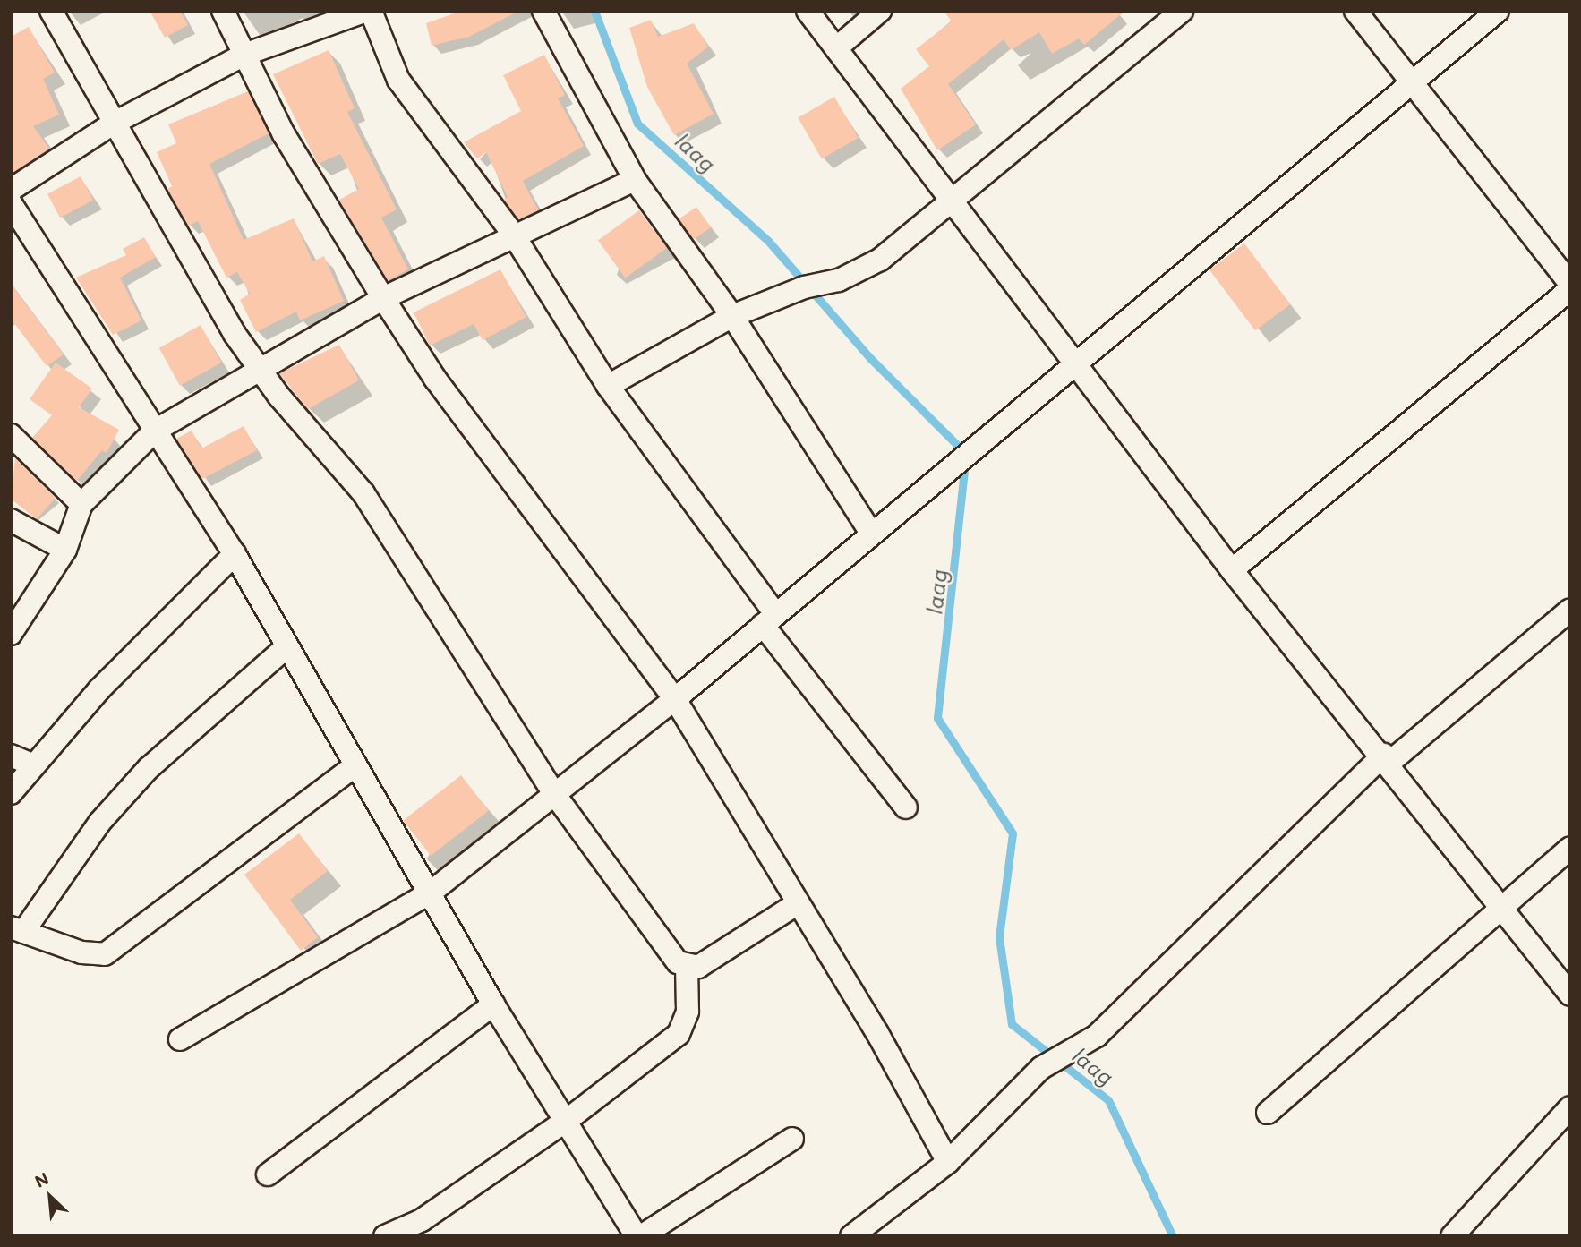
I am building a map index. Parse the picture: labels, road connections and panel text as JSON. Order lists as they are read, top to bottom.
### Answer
{
  "water": ["laag"],
  "north": "top left"
}
